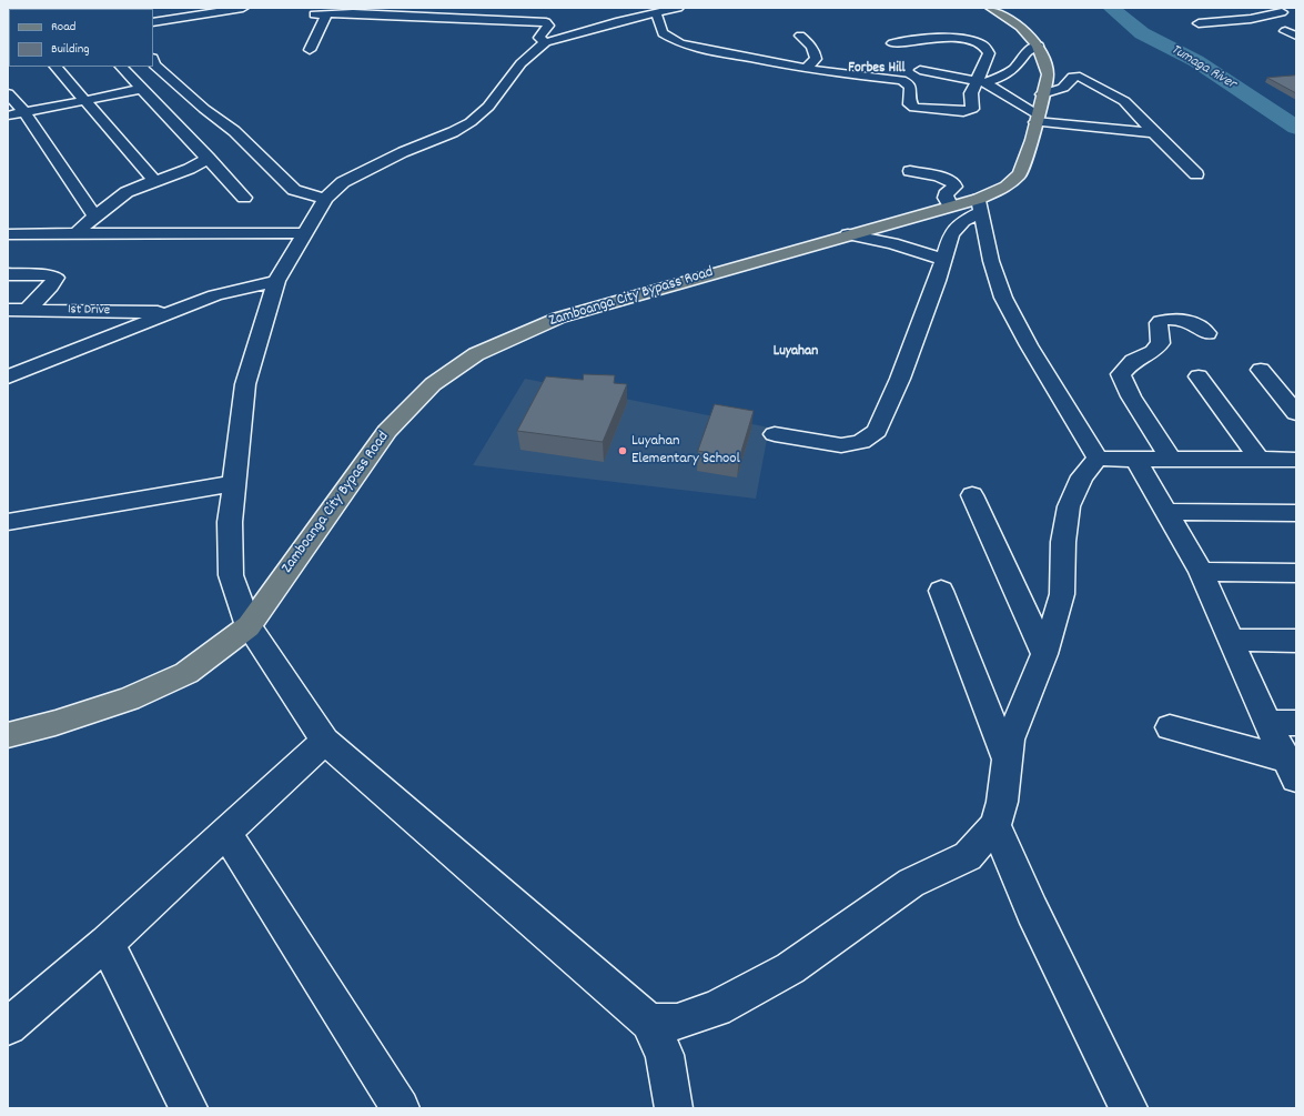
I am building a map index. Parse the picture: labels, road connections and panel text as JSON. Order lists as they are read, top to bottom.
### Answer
{
  "streets": {
    "main road": ["Zamboanga City Bypass Road"],
    "street": ["1st Drive"]
  },
  "districts": ["Forbes Hill", "Luyahan"],
  "water": ["Tumaga River"],
  "places": ["Luyahan Elementary School"],
  "legend": ["Road", "Building"]
}
